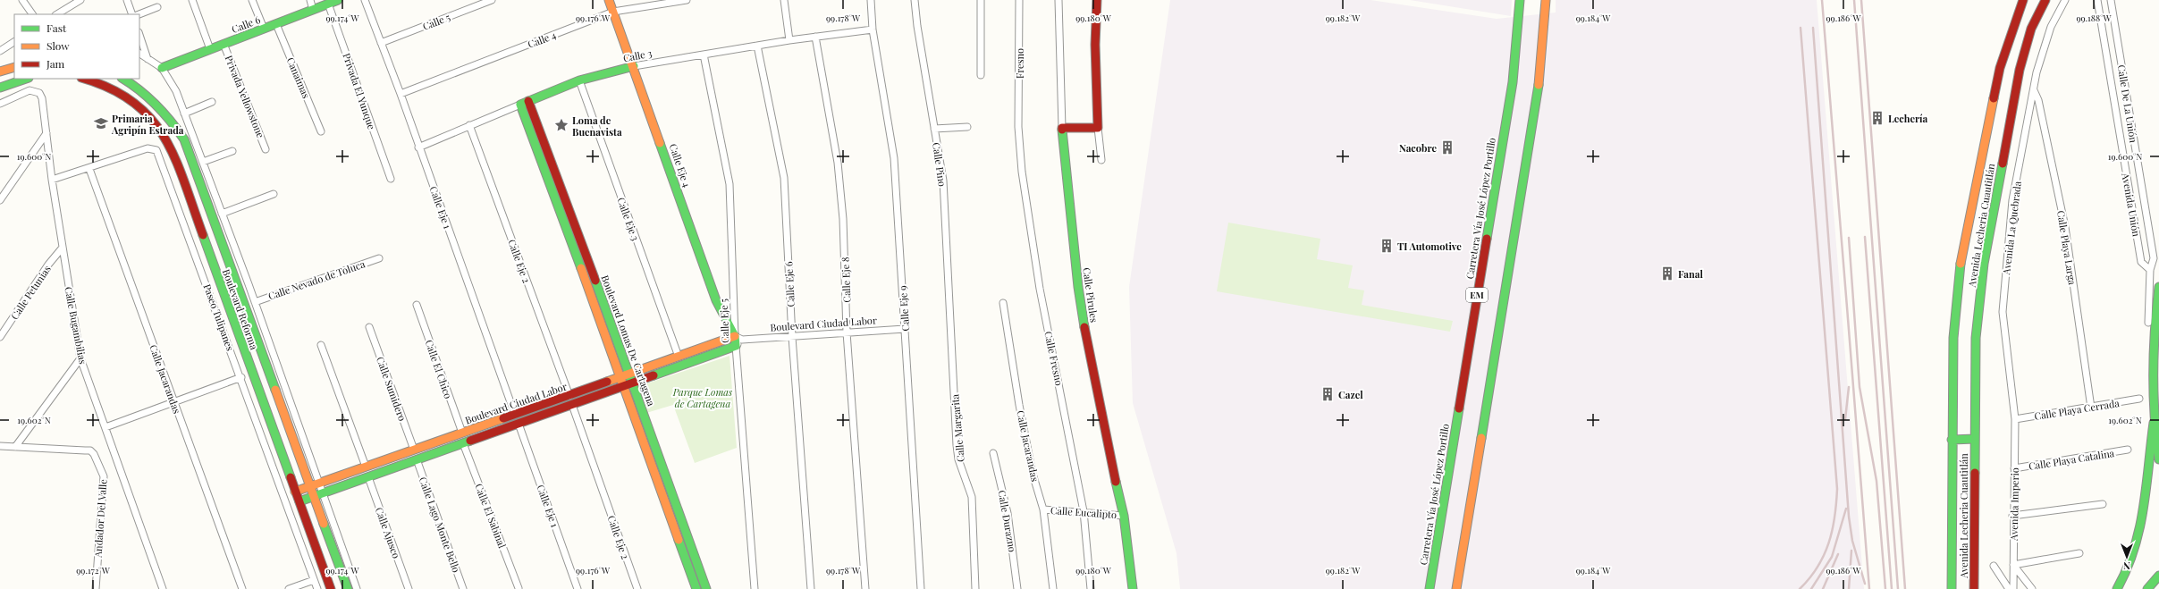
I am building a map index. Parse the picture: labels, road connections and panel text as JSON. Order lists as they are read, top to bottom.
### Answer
{
  "streets": {
    "main road": [
      "Calle 6",
      "Calle 3",
      "Calle Eje 4",
      "Carretera Vía José López Portillo",
      "Avenida Lecheria Cuautitlán",
      "Calle Pirules",
      "EM",
      "Boulevard Reforma",
      "Calle Eje 5",
      "Boulevard Ciudad Labor",
      "Boulevard Lomas De Cartagena"
    ],
    "street": [
      "Calle 5",
      "Calle 4",
      "Fresno",
      "Canaimas",
      "Privada El Yunque",
      "Privada Yellowstone",
      "Calle De La Unión",
      "Calle Pino",
      "Avenida Unión",
      "Calle Eje 1",
      "Calle Eje 3",
      "Avenida La Quebrada",
      "Calle Playa Larga",
      "Calle Eje 2",
      "Calle Nevado de Toluca",
      "Calle Eje 8",
      "Calle Eje 6",
      "Calle Petunias",
      "Calle Eje 9",
      "Paseo Tulipanes",
      "Calle Bugambilias",
      "Calle Fresno",
      "Calle El Chico",
      "Calle Jacarandas",
      "Calle Sumidero",
      "Calle Playa Cerrada",
      "Calle Margarita",
      "Calle Playa Catalina",
      "Avenida Imperio",
      "Calle Eucalipto",
      "Calle El Sabinal",
      "Andador Del Valle",
      "Calle Durazno",
      "Calle Lago Monte Bello",
      "Calle Ajusco"
    ]
  },
  "crossings": [
    ["Calle 5", "Calle Eje 1"],
    ["Calle 6", "Canaimas"],
    ["Calle 6", "Privada El Yunque"],
    ["Calle 6", "Privada Yellowstone"],
    ["Calle 4", "Calle Eje 4"],
    ["Calle 4", "Calle Eje 1"],
    ["Calle 3", "Calle Eje 4"],
    ["Calle 3", "Calle Eje 1"],
    ["Calle 3", "Calle Eje 3"],
    ["Calle 3", "Calle Eje 2"],
    ["Calle 3", "Calle Eje 8"],
    ["Calle 3", "Calle Eje 6"],
    ["Calle 3", "Calle Eje 9"],
    ["Calle 3", "Calle Eje 5"],
    ["Calle 3", "Boulevard Lomas De Cartagena"],
    ["Fresno", "Calle Fresno"],
    ["Calle De La Unión", "Avenida Unión"],
    ["Calle Pino", "Calle Margarita"],
    ["Calle Eje 4", "Calle Eje 5"],
    ["Calle Eje 4", "Boulevard Ciudad Labor"],
    ["Calle Eje 1", "Boulevard Ciudad Labor"],
    ["Calle Eje 3", "Boulevard Ciudad Labor"],
    ["Avenida La Quebrada", "Calle Playa Larga"],
    ["Avenida La Quebrada", "Calle Playa Cerrada"],
    ["Avenida La Quebrada", "Avenida Imperio"],
    ["Calle Playa Larga", "Calle Playa Cerrada"],
    ["Calle Eje 2", "Boulevard Ciudad Labor"],
    ["Calle Eje 8", "Boulevard Ciudad Labor"],
    ["Calle Eje 6", "Boulevard Ciudad Labor"],
    ["Calle Petunias", "Calle Bugambilias"],
    ["Calle Pirules", "Calle Eucalipto"],
    ["Calle Eje 9", "Boulevard Ciudad Labor"],
    ["Boulevard Reforma", "Boulevard Ciudad Labor"],
    ["Paseo Tulipanes", "Calle Bugambilias"],
    ["Paseo Tulipanes", "Calle Jacarandas"],
    ["Calle Eje 5", "Boulevard Ciudad Labor"],
    ["Boulevard Ciudad Labor", "Boulevard Lomas De Cartagena"],
    ["Boulevard Ciudad Labor", "Calle El Chico"],
    ["Boulevard Ciudad Labor", "Calle Sumidero"],
    ["Boulevard Ciudad Labor", "Calle El Sabinal"],
    ["Boulevard Ciudad Labor", "Calle Lago Monte Bello"],
    ["Boulevard Ciudad Labor", "Calle Ajusco"],
    ["Calle Fresno", "Calle Eucalipto"],
    ["Calle Jacarandas", "Calle Eucalipto"],
    ["Calle Playa Cerrada", "Avenida Imperio"],
    ["Calle Playa Catalina", "Avenida Imperio"]
  ],
  "parks": ["Parque Lomas de Cartagena"],
  "places": {
    "building": [
      "Lechería",
      "Nacobre",
      "TI Automotive",
      "Fanal",
      "Cazel"
    ],
    "school or university": ["Primaria Agripín Estrada"],
    "place": ["Loma de Buenavista"]
  },
  "legend": ["Fast", "Slow", "Jam"],
  "north": "bottom",
  "coordinates": [
    "99.174°W",
    "99.176°W",
    "99.178°W",
    "99.180°W",
    "99.182°W",
    "99.184°W",
    "99.186°W",
    "99.188°W",
    "19.600°N",
    "19.602°N",
    "99.172°W"
  ]
}
